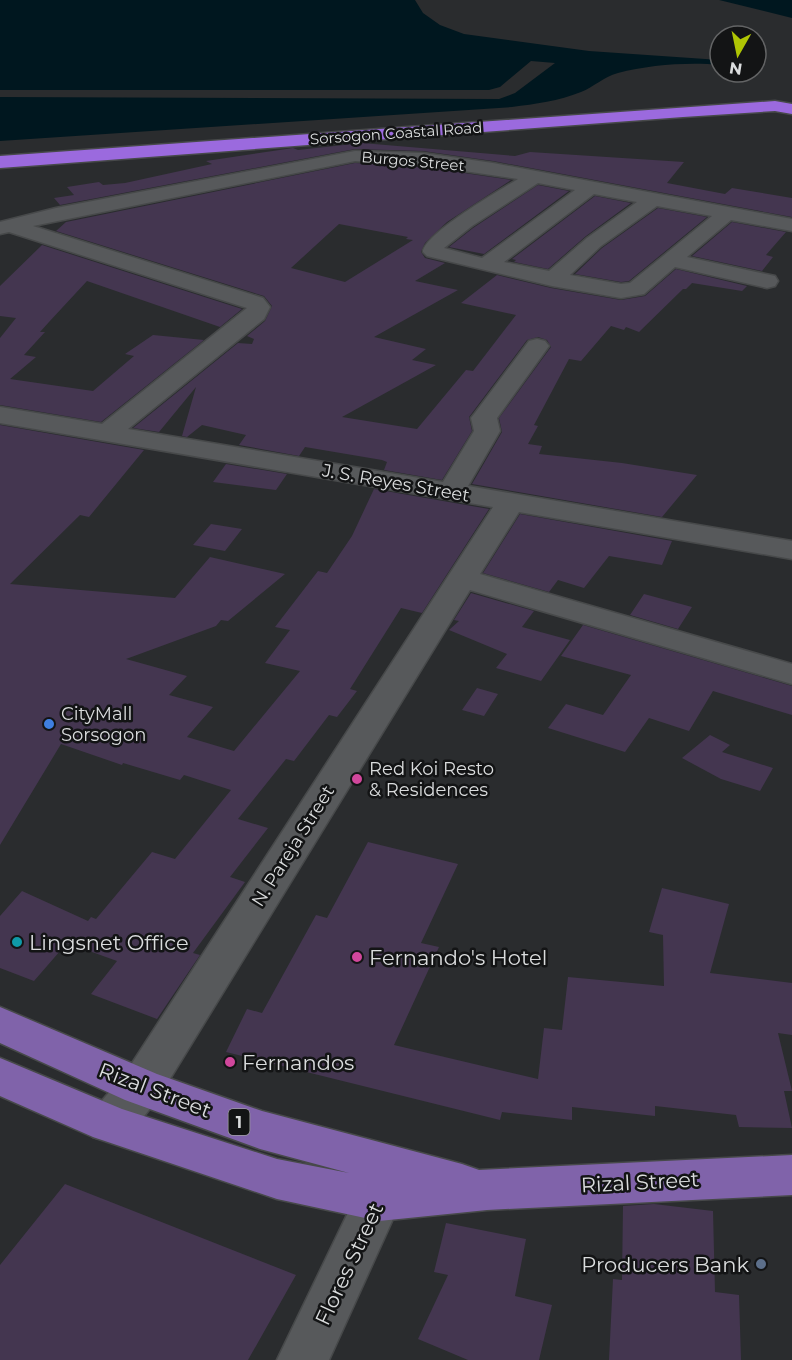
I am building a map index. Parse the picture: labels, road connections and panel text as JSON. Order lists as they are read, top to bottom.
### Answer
{
  "streets": {
    "highway": ["Sorsogon Coastal Road"],
    "main road": ["Rizal Street", "1"],
    "street": [
      "Burgos Street",
      "J. S. Reyes Street",
      "N. Pareja Street",
      "Flores Street"
    ]
  },
  "crossings": [
    ["J. S. Reyes Street", "N. Pareja Street"],
    ["N. Pareja Street", "Rizal Street"],
    ["Rizal Street", "Flores Street"]
  ],
  "places": [
    "CityMall Sorsogon",
    "Red Koi Resto & Residences",
    "Lingsnet Office",
    "Fernando's Hotel",
    "Fernandos",
    "Producers Bank"
  ],
  "north": "bottom"
}
